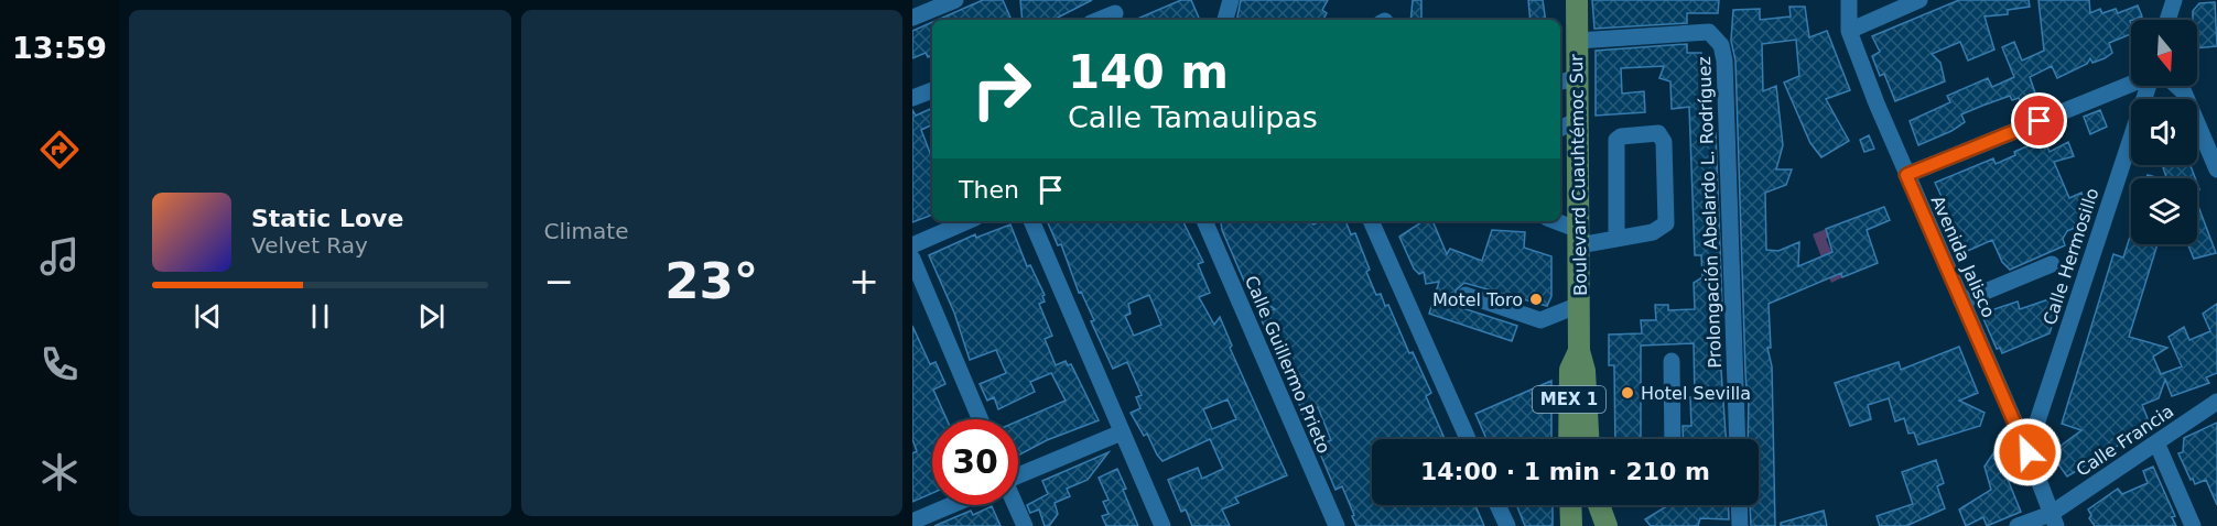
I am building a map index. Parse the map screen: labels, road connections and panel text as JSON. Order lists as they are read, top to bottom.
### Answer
{
  "streets": {
    "main road": ["Boulevard Cuauhtémoc Sur", "MEX 1"],
    "street": [
      "Prolongación Abelardo L. Rodríguez",
      "Avenida Jalisco",
      "Calle Hermosillo",
      "Calle Guillermo Prieto",
      "Calle Francia"
    ]
  },
  "crossings": [
    ["Boulevard Cuauhtémoc Sur", "Prolongación Abelardo L. Rodríguez"],
    ["Avenida Jalisco", "Calle Hermosillo"],
    ["Avenida Jalisco", "Calle Francia"]
  ],
  "places": ["Motel Toro", "Hotel Sevilla"],
  "north": "bottom",
  "page": {
    "tabs": "13:59",
    "tile": "Climate",
    "turn": ["140 m", "Calle Tamaulipas"],
    "then": "Then",
    "song": ["Static Love", "Velvet Ray"],
    "heat": ["−", "23°", "+"],
    "limit": "30",
    "trip": "14:00 · 1 min · 210 m"
  }
}
